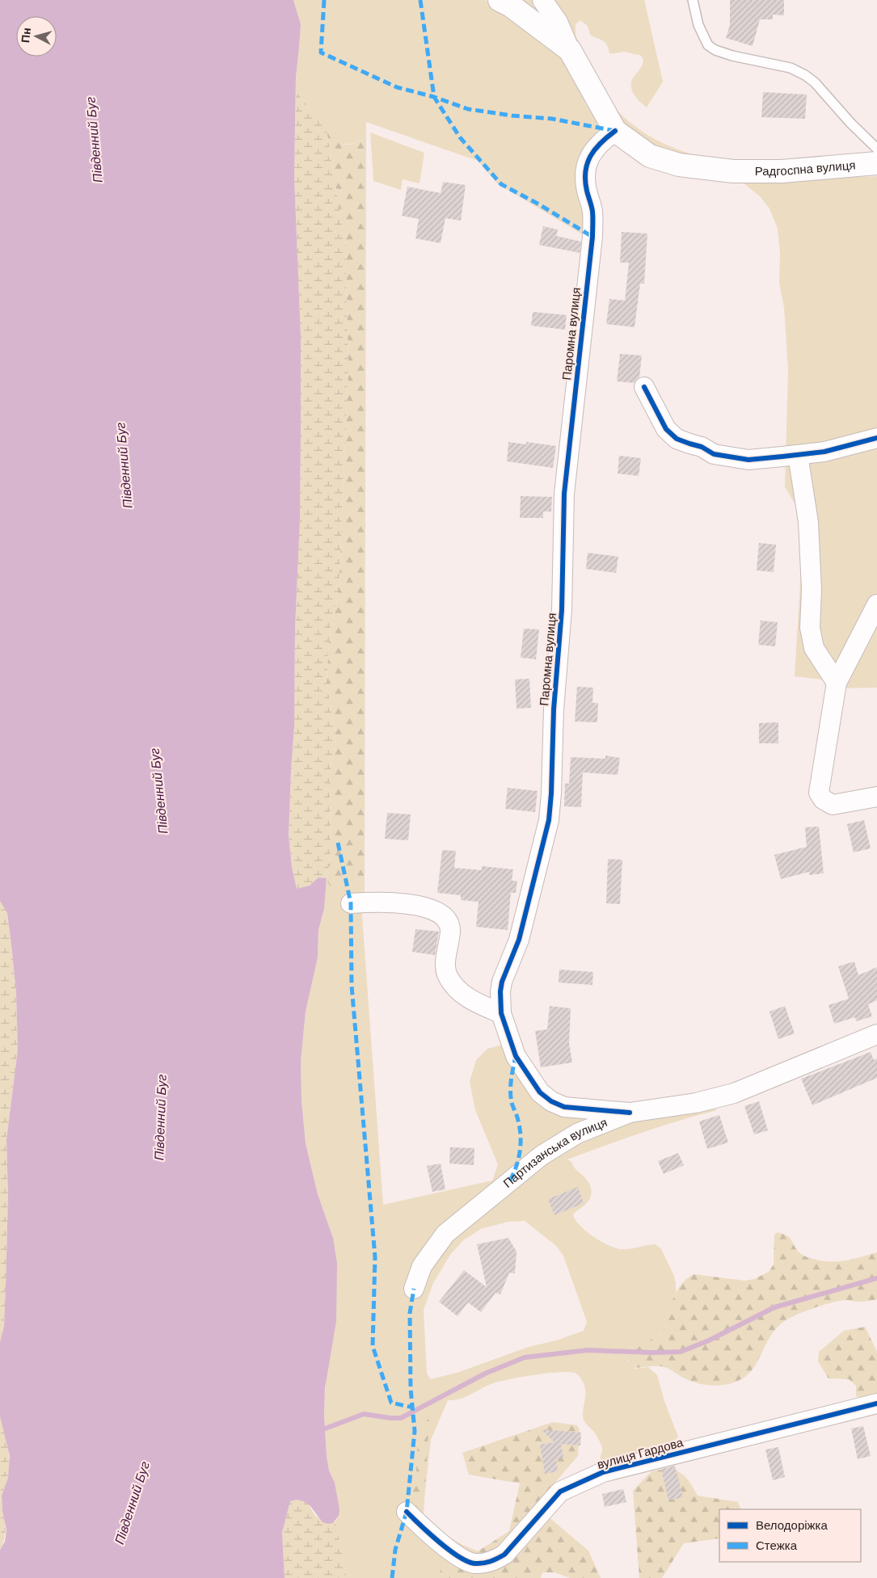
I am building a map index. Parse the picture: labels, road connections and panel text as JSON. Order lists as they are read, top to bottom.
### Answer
{
  "streets": {
    "street": [
      "Радгоспна вулиця",
      "Паромна вулиця",
      "Партизанська вулиця",
      "вулиця Гардова"
    ]
  },
  "crossings": [
    ["Радгоспна вулиця", "Паромна вулиця"],
    ["Паромна вулиця", "Партизанська вулиця"]
  ],
  "water": ["Південний Буг"],
  "legend": ["Велодоріжка", "Стежка"],
  "north": "left"
}
